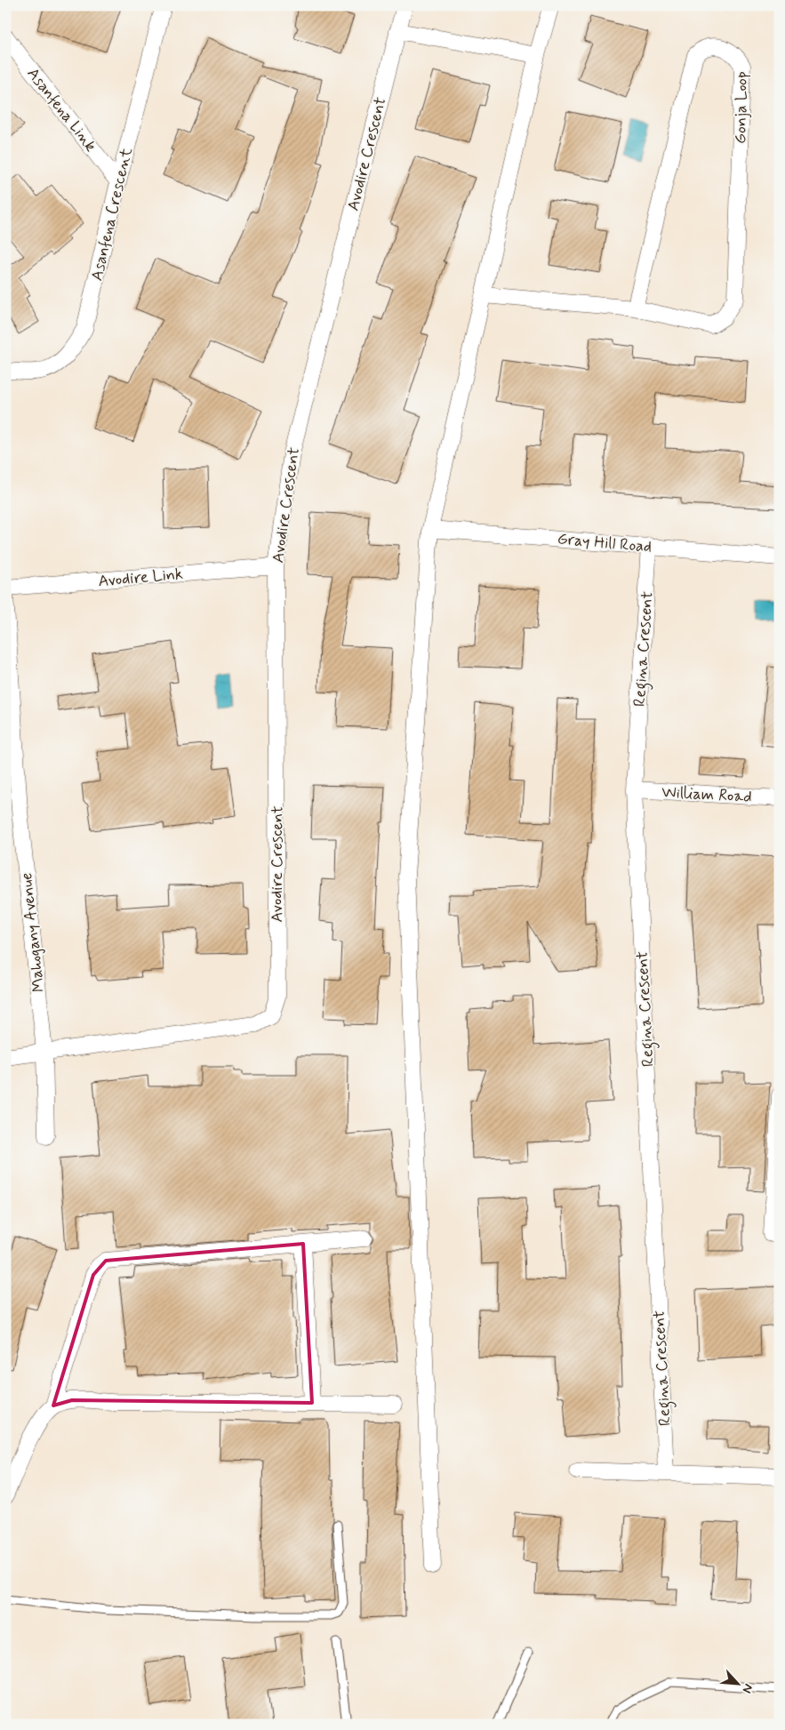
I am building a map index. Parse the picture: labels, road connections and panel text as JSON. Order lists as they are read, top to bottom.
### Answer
{
  "streets": {
    "street": [
      "Gonja Loop",
      "Asanfena Link",
      "Avodire Crescent",
      "Asanfena Crescent",
      "Gray Hill Road",
      "Avodire Link",
      "Regina Crescent",
      "William Road",
      "Mahogany Avenue"
    ]
  },
  "crossings": [
    ["Asanfena Link", "Asanfena Crescent"],
    ["Avodire Crescent", "Avodire Link"],
    ["Avodire Crescent", "Mahogany Avenue"],
    ["Gray Hill Road", "Regina Crescent"],
    ["Regina Crescent", "William Road"]
  ],
  "north": "bottom right"
}
